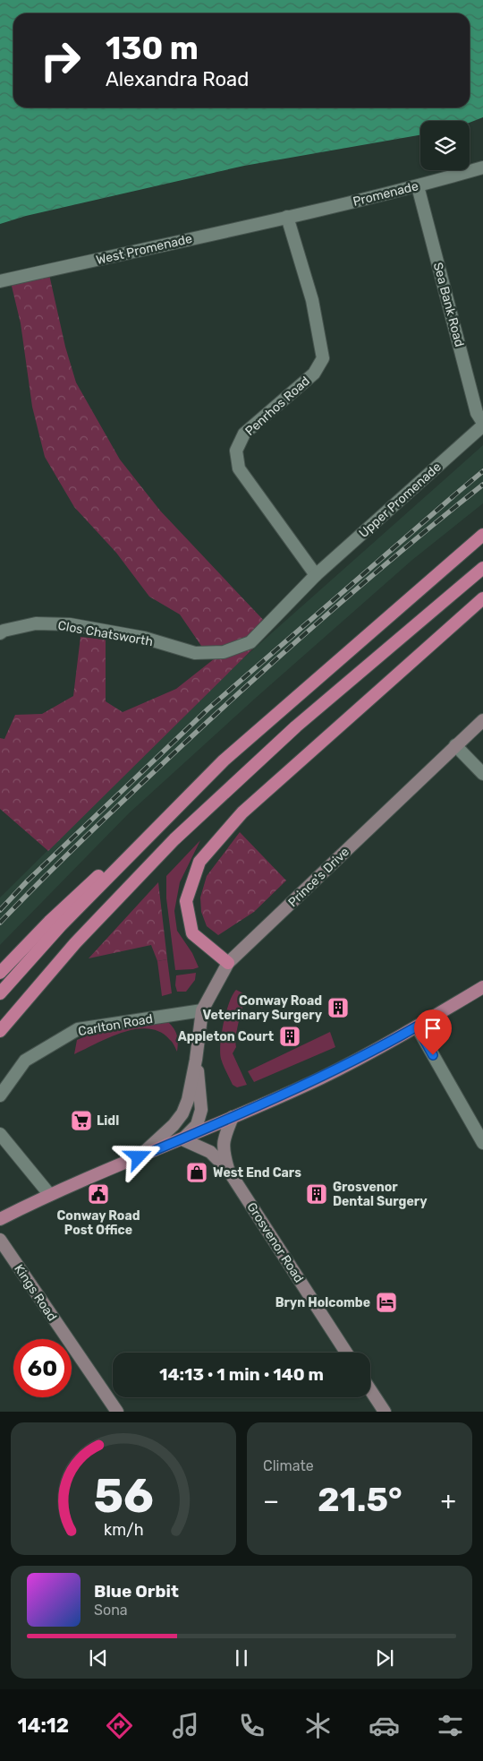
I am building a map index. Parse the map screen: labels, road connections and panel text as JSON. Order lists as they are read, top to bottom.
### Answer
{
  "streets": {
    "main road": ["Prince's Drive", "Grosvenor Road", "Kings Road"],
    "street": [
      "Promenade",
      "West Promenade",
      "Sea Bank Road",
      "Penrhos Road",
      "Upper Promenade",
      "Clos Chatsworth",
      "Carlton Road"
    ]
  },
  "crossings": [
    ["Promenade", "West Promenade"],
    ["Promenade", "Sea Bank Road"],
    ["Promenade", "Penrhos Road"],
    ["West Promenade", "Penrhos Road"],
    ["Sea Bank Road", "Upper Promenade"],
    ["Penrhos Road", "Upper Promenade"],
    ["Penrhos Road", "Clos Chatsworth"],
    ["Upper Promenade", "Clos Chatsworth"],
    ["Prince's Drive", "Carlton Road"],
    ["Prince's Drive", "Grosvenor Road"]
  ],
  "places": {
    "building": ["Conway Road Veterinary Surgery", "Appleton Court", "Grosvenor Dental Surgery"],
    "supermarket": ["Lidl"],
    "shop": ["West End Cars"],
    "public building": ["Conway Road Post Office"],
    "hotel": ["Bryn Holcombe"]
  },
  "page": {
    "turn": ["130 m", "Alexandra Road"],
    "limit": "60",
    "trip": "14:13 · 1 min · 140 m",
    "tile": "Climate",
    "heat": ["−", "21.5°", "+"],
    "song": ["Blue Orbit", "Sona"],
    "tabs": "14:12",
    "gauge": ["56", "km/h"]
  }
}
